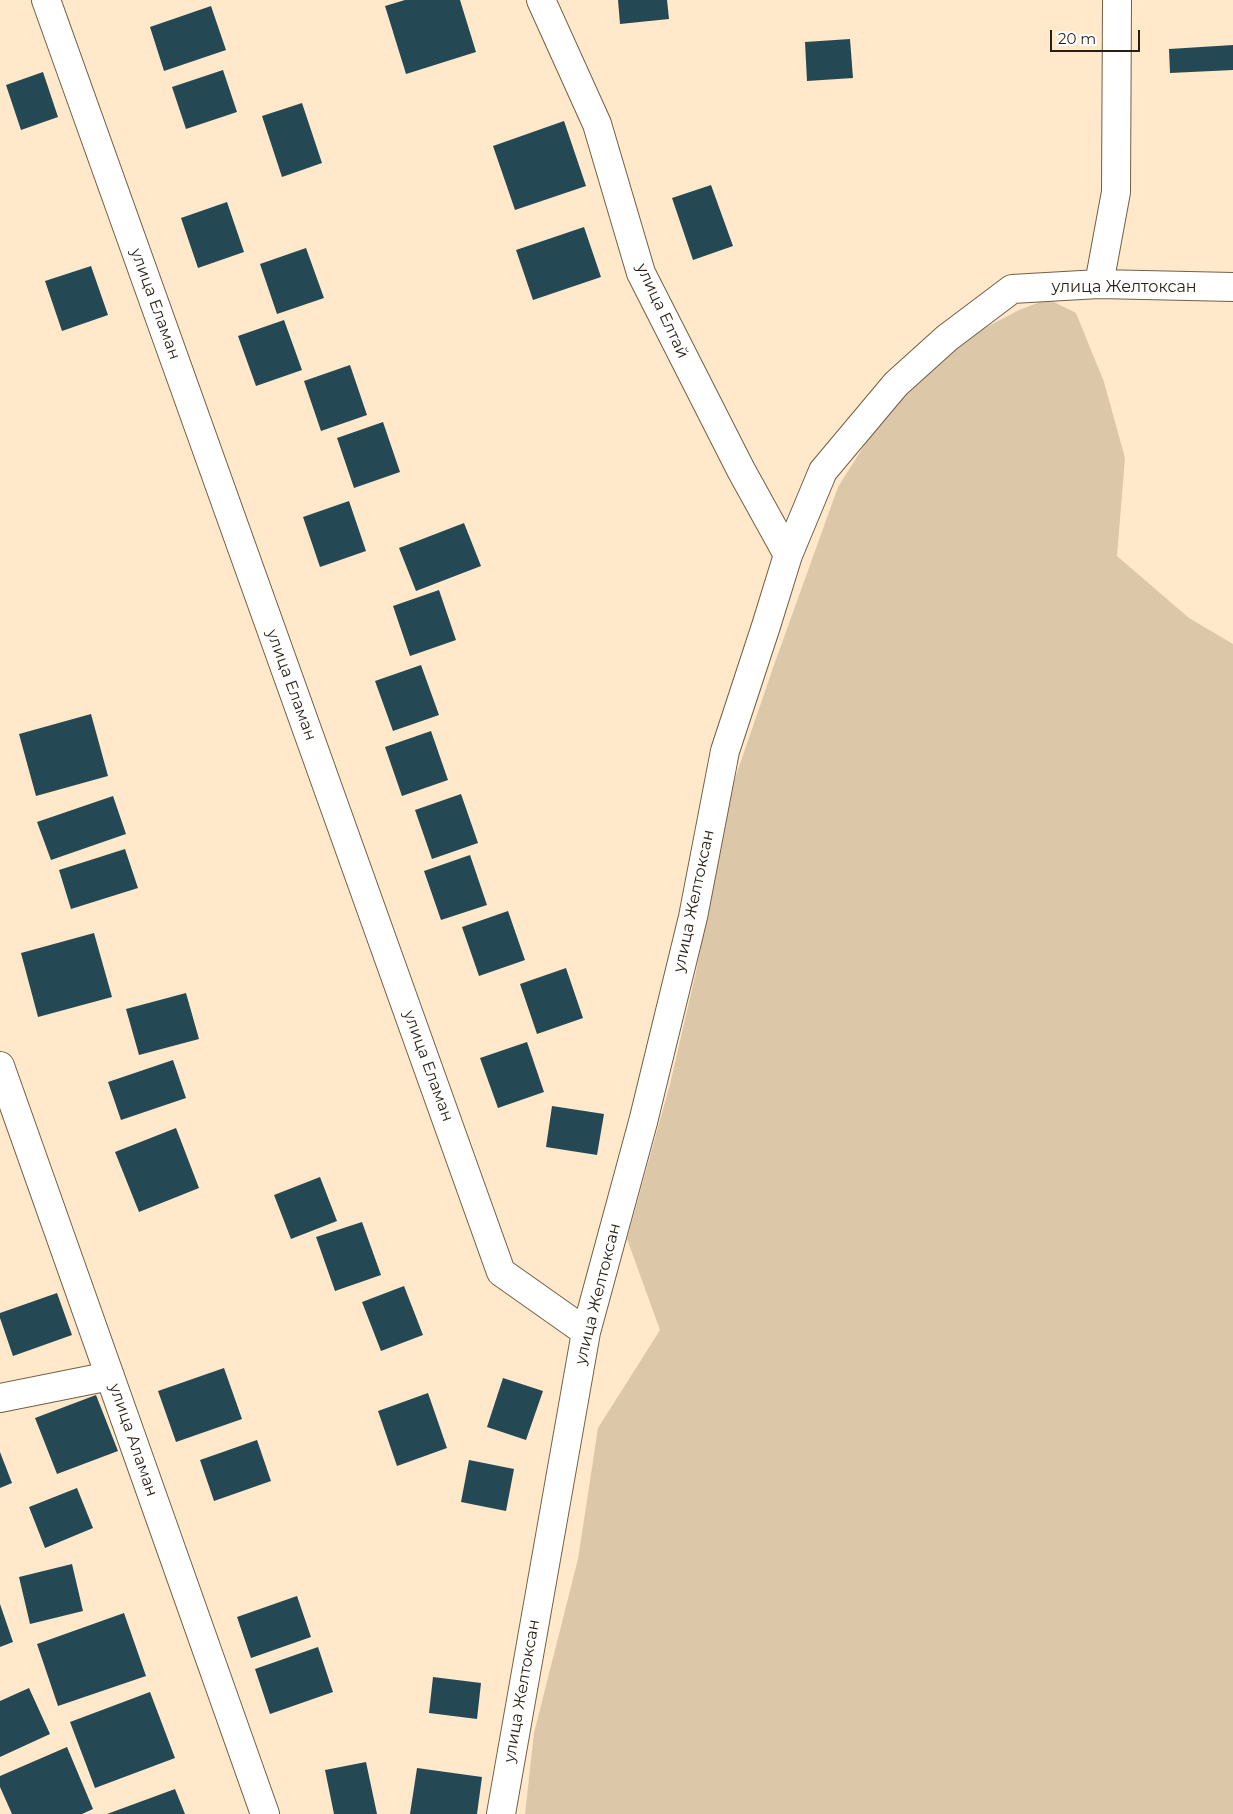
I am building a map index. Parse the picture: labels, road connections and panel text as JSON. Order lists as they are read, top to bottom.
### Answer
{
  "streets": {
    "street": [
      "улица Желтоксан",
      "улица Еламан",
      "улица Елтай",
      "улица Аламан"
    ]
  },
  "crossings": [
    ["улица Желтоксан", "улица Еламан"],
    ["улица Желтоксан", "улица Елтай"]
  ],
  "scale_bar": "20 m"
}
